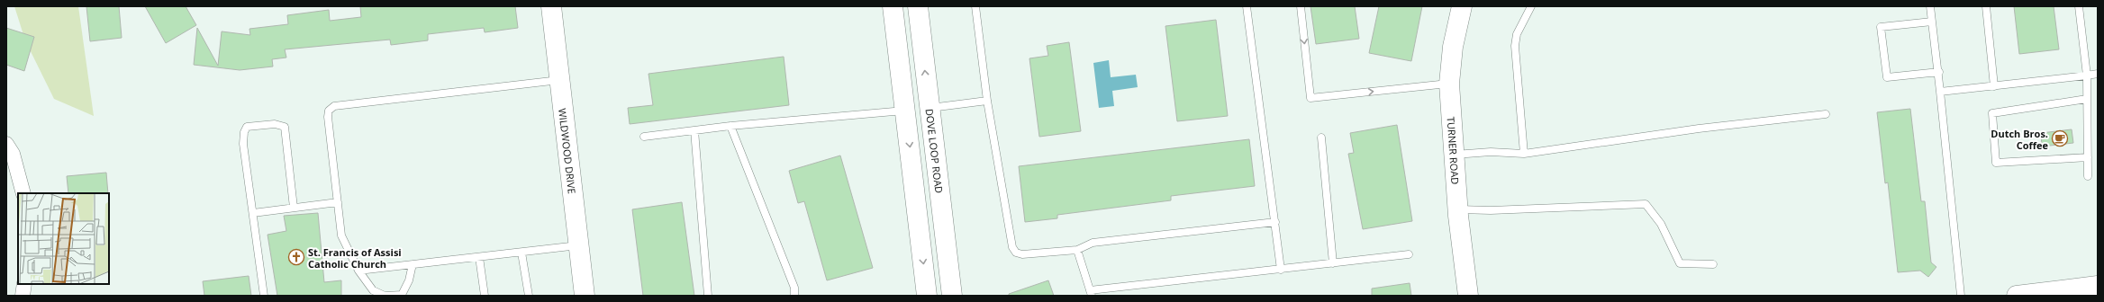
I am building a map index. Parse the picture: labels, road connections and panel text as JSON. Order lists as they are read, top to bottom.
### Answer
{
  "streets": {
    "street": ["WILDWOOD DRIVE", "DOVE LOOP ROAD", "TURNER ROAD"]
  },
  "places": {
    "cafe": ["Dutch Bros. Coffee"],
    "church": ["St. Francis of Assisi Catholic Church"]
  }
}
